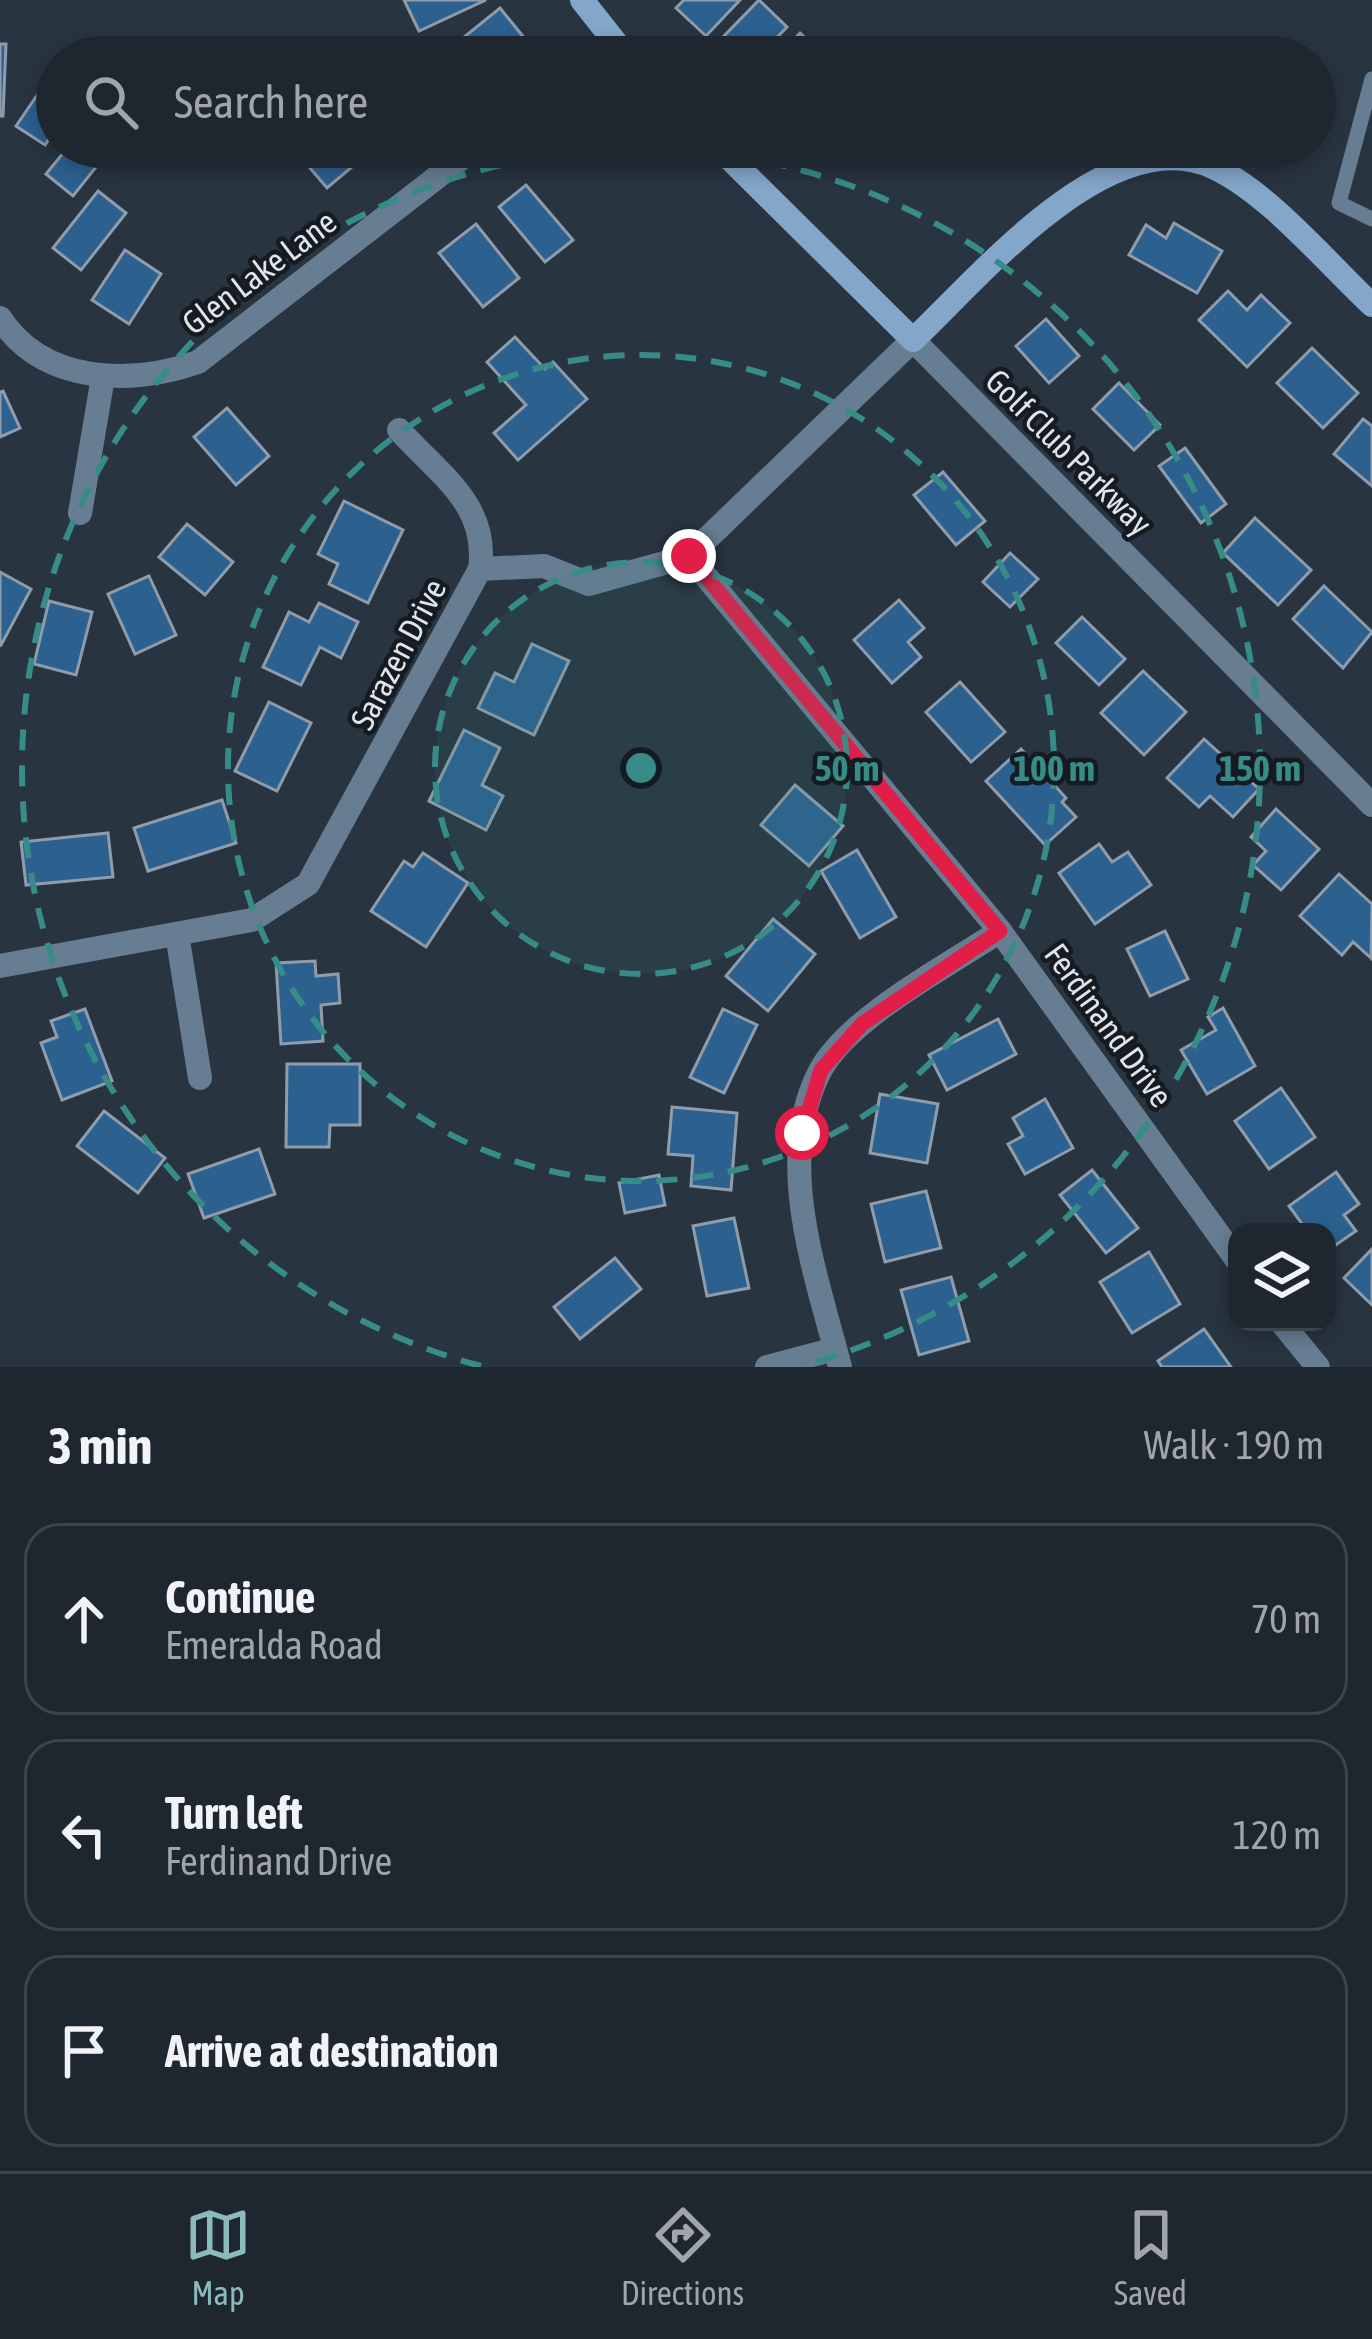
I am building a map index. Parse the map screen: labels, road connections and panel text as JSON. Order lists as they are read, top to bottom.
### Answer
{
  "streets": {
    "street": [
      "Glen Lake Lane",
      "Golf Club Parkway",
      "Sarazen Drive",
      "Ferdinand Drive"
    ]
  },
  "crossings": [
    ["Golf Club Parkway", "Sarazen Drive"],
    ["Sarazen Drive", "Ferdinand Drive"]
  ],
  "page": {
    "search": "Search here",
    "heading": ["3 min", "Walk · 190 m"],
    "list": [
      ["Continue", "Emeralda Road", "70 m"],
      ["Turn left", "Ferdinand Drive", "120 m"],
      "Arrive at destination"
    ],
    "nav": ["Map", "Directions", "Saved"]
  },
  "rings": ["50 m", "100 m", "150 m"]
}
